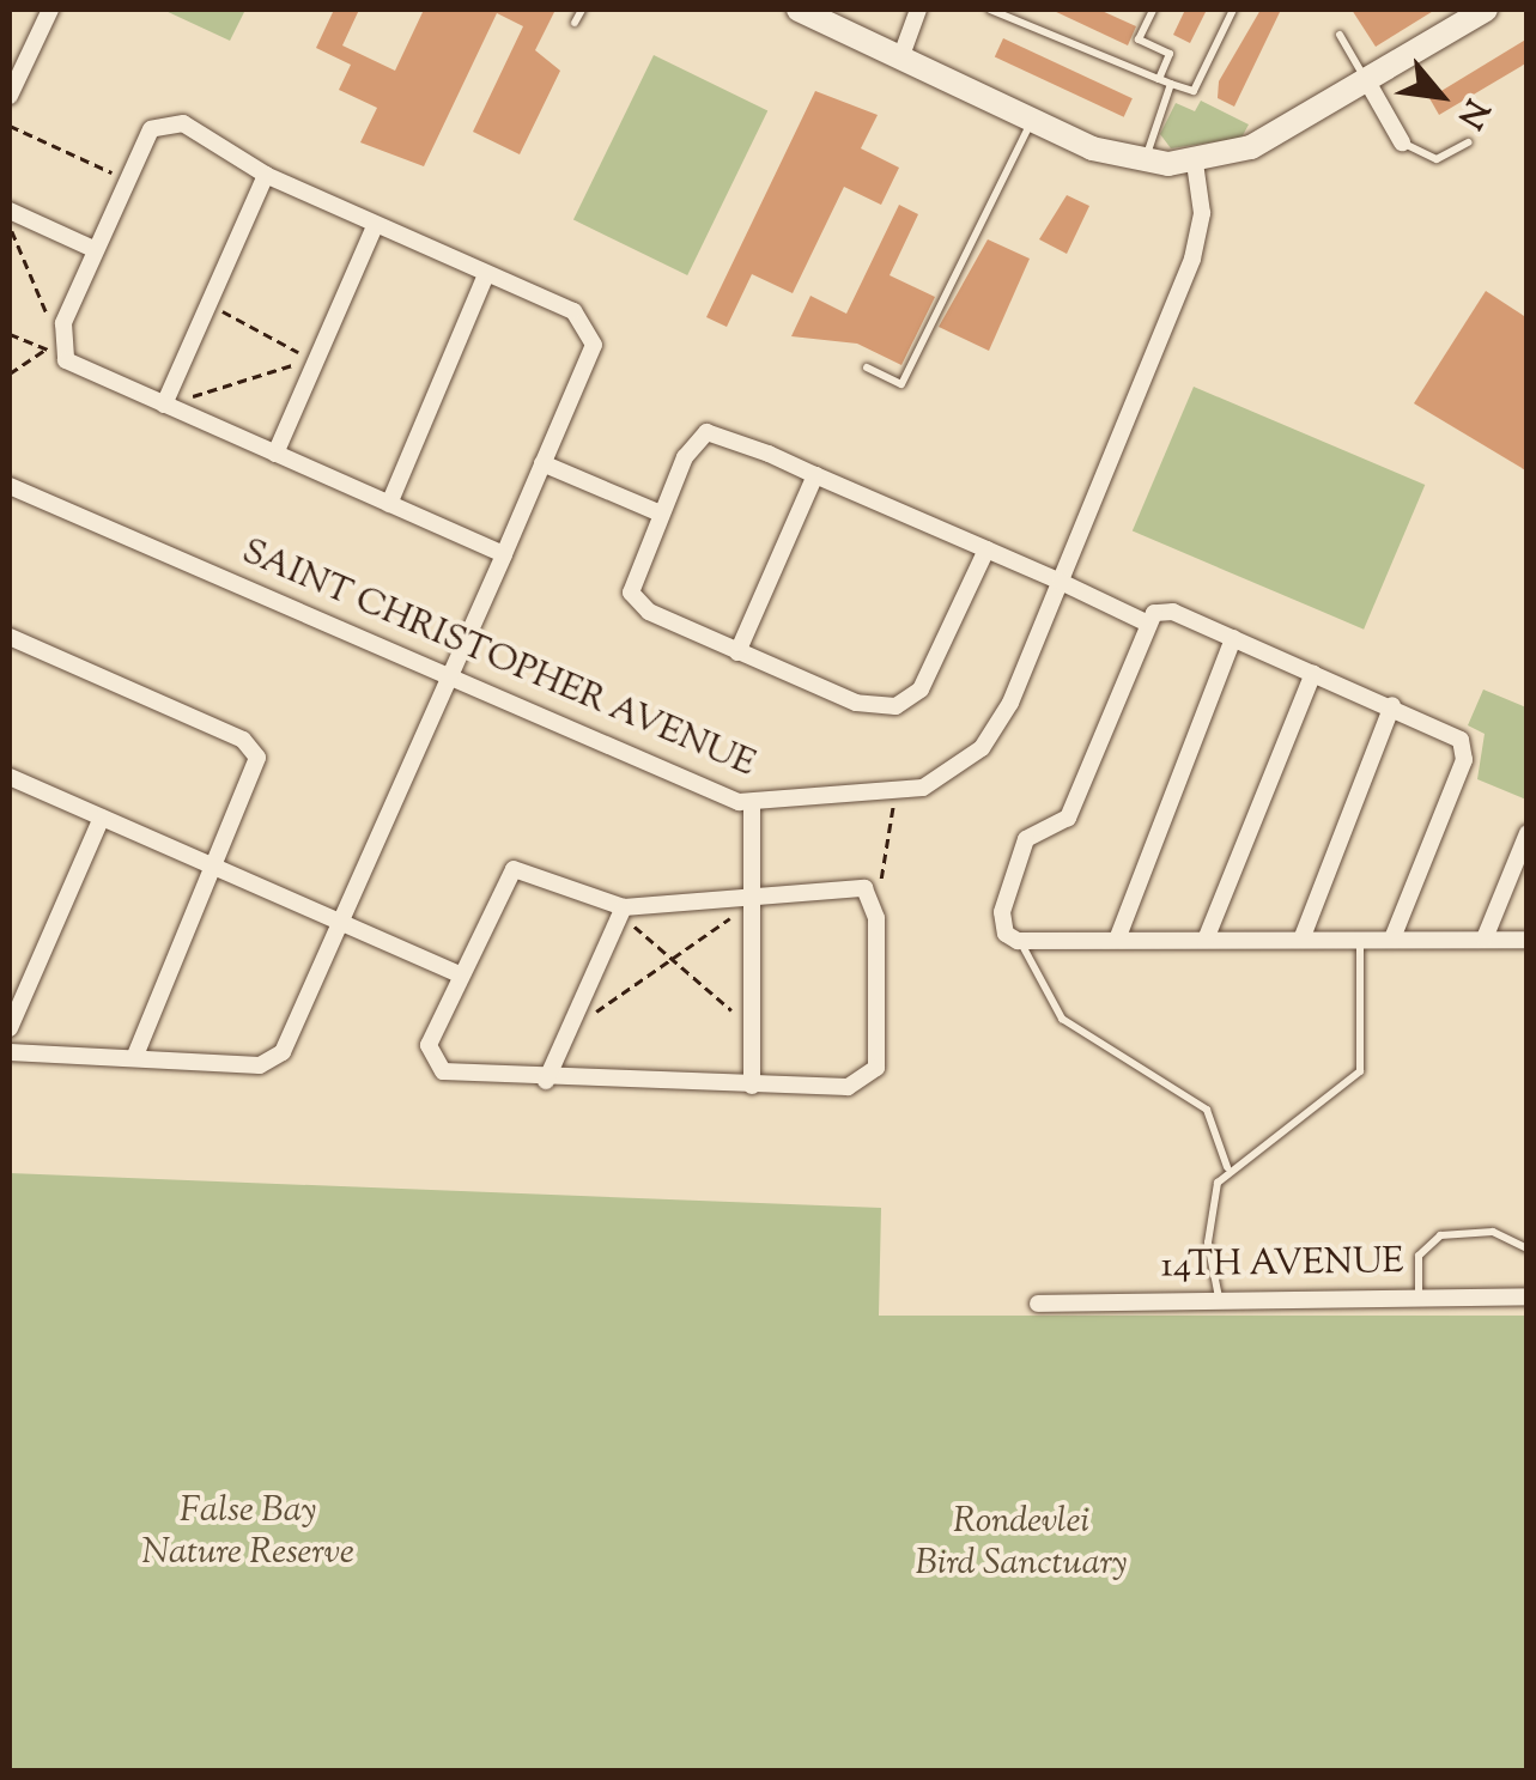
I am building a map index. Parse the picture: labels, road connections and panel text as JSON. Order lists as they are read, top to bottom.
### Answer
{
  "streets": {
    "street": ["SAINT CHRISTOPHER AVENUE", "14TH AVENUE"]
  },
  "parks": ["False Bay Nature Reserve", "Rondevlei Bird Sanctuary"],
  "north": "bottom right"
}
